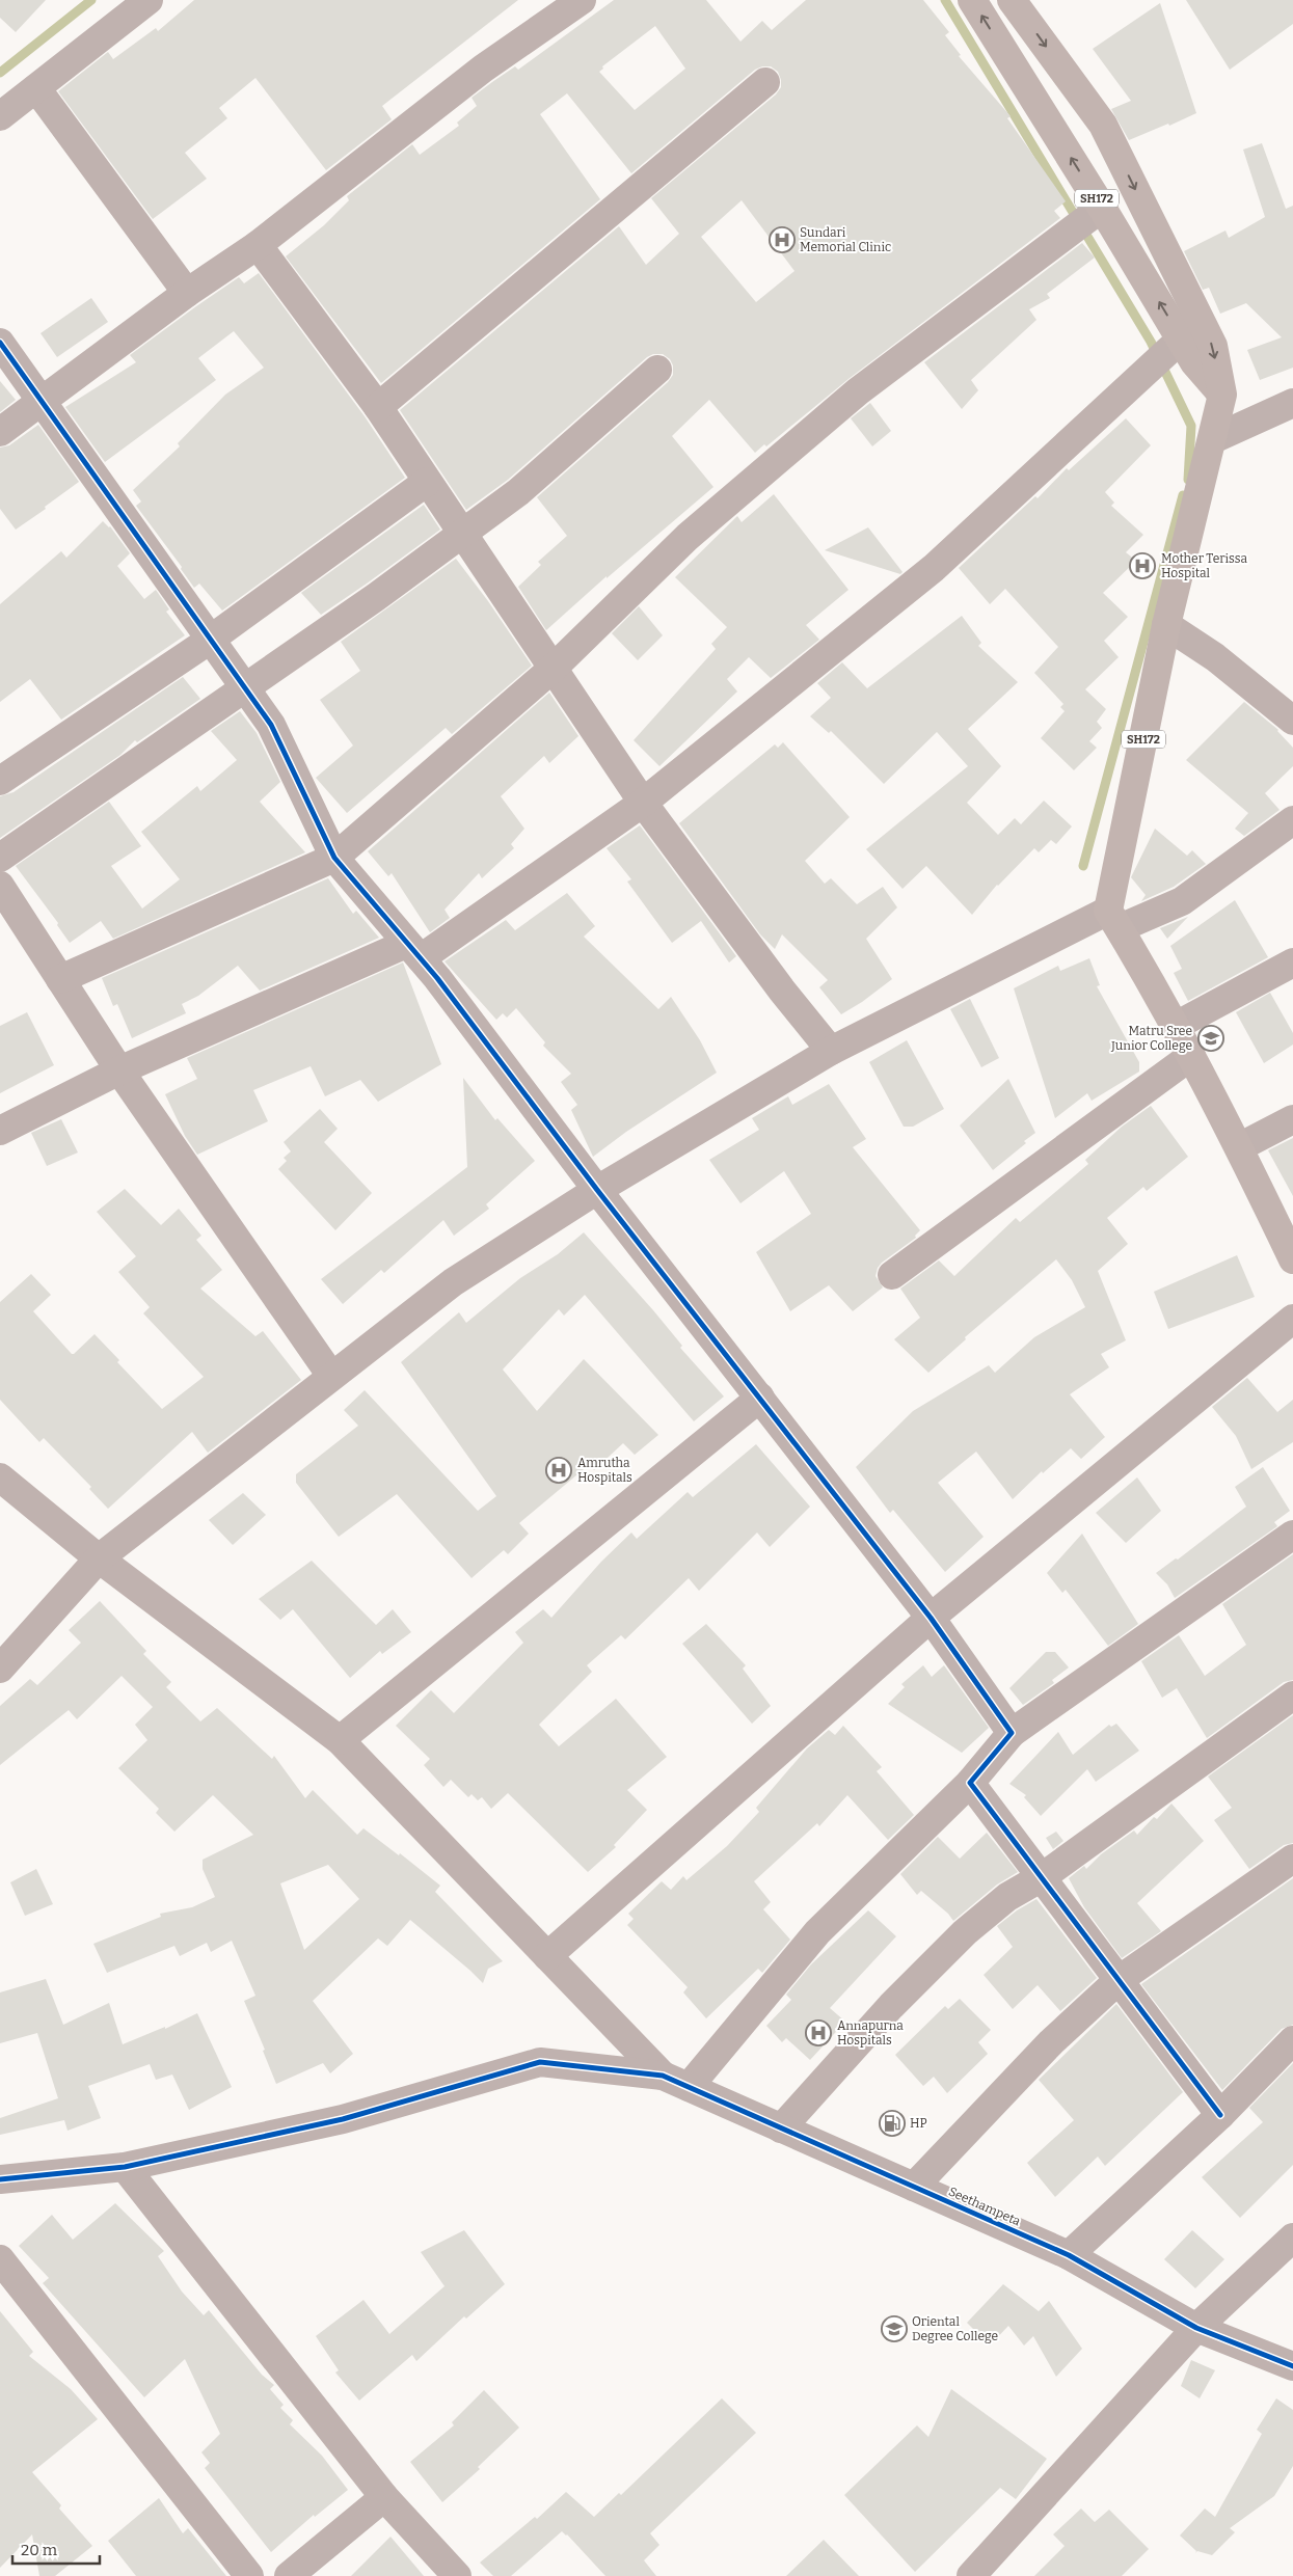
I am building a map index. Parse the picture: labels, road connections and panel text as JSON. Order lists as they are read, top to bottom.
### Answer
{
  "streets": {
    "main road": ["SH172"],
    "street": ["Seethampeta"]
  },
  "places": {
    "hospital": [
      "Sundari Memorial Clinic",
      "Mother Terissa Hospital",
      "Amrutha Hospitals",
      "Annapurna Hospitals"
    ],
    "school or university": ["Matru Sree Junior College", "Oriental Degree College"],
    "fuel station": ["HP"]
  },
  "scale_bar": "20 m"
}
